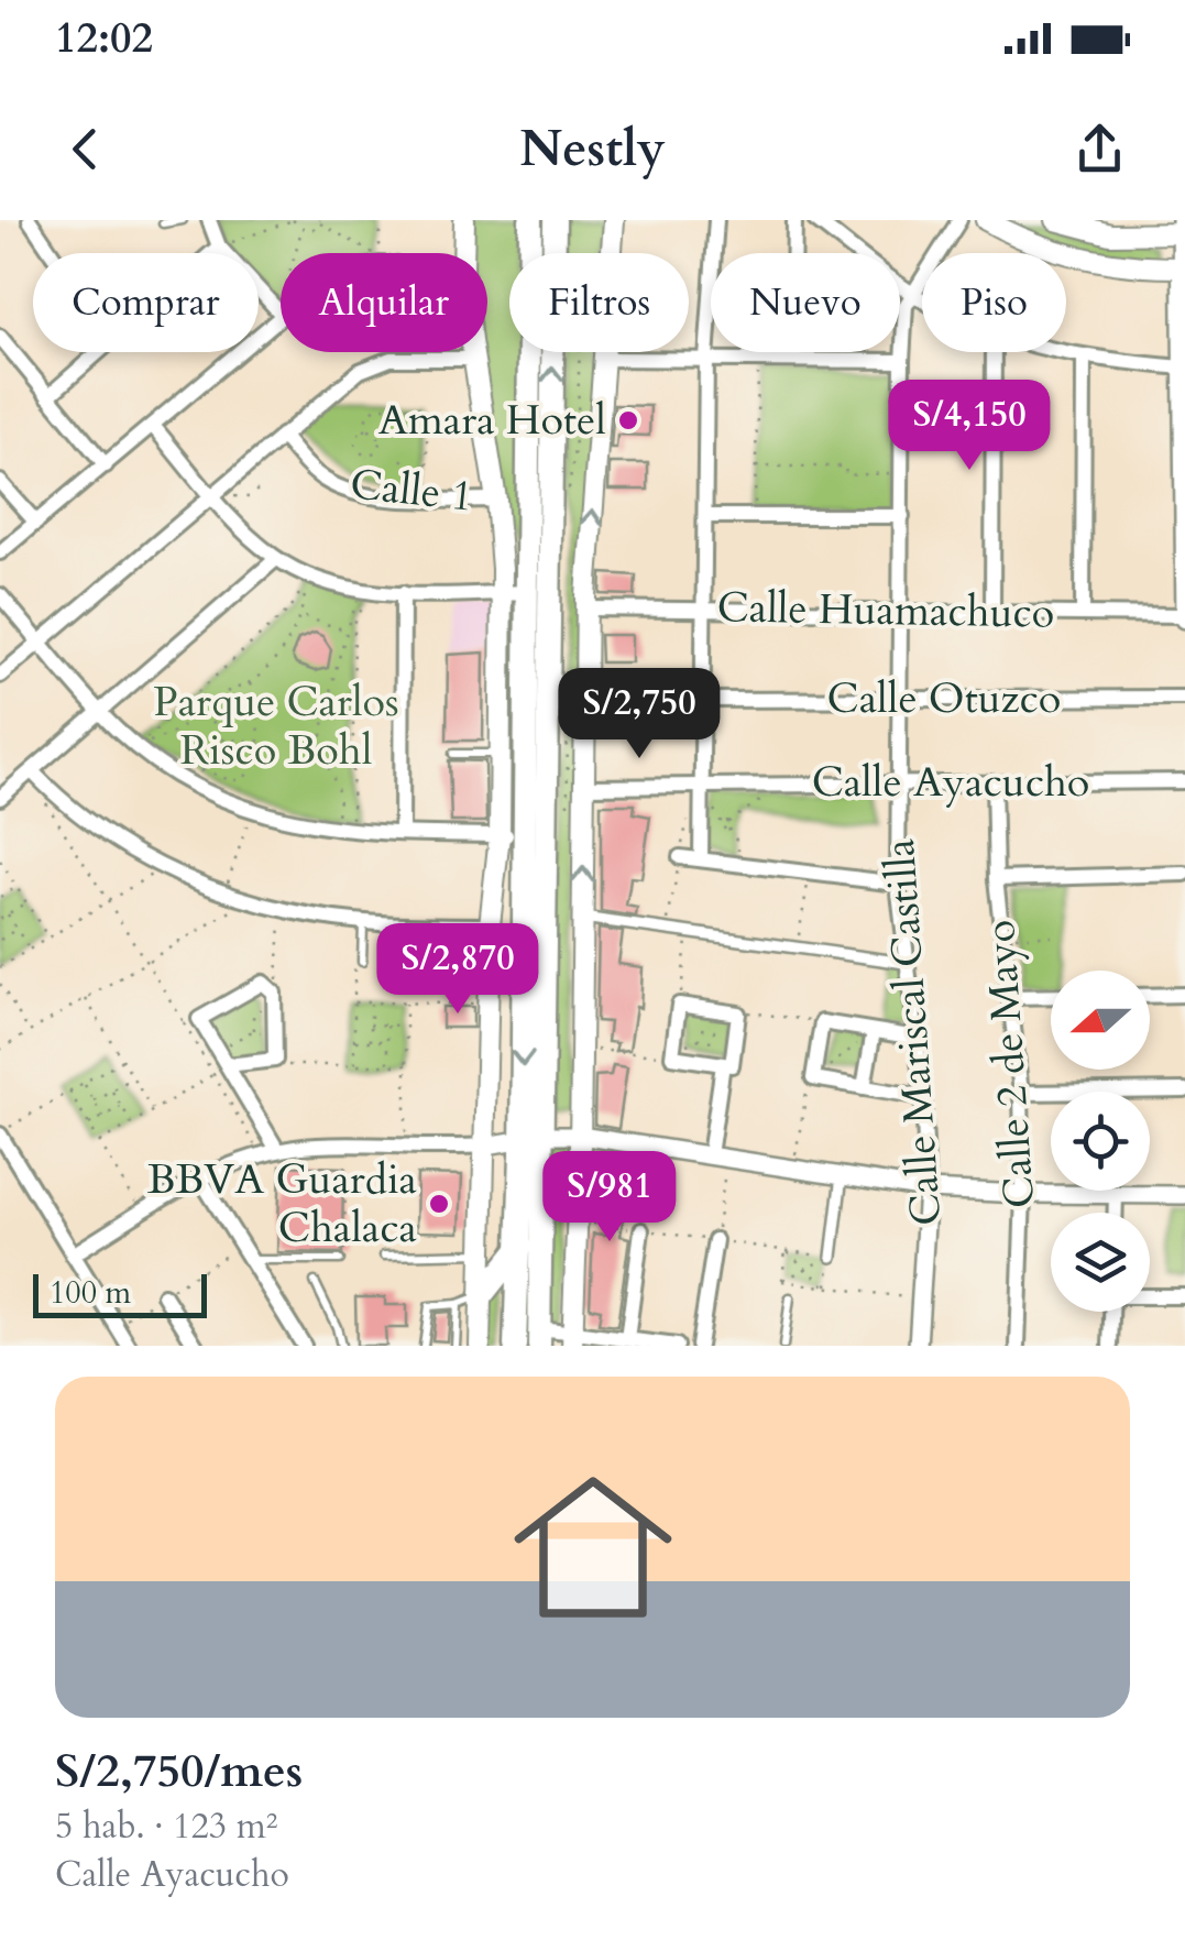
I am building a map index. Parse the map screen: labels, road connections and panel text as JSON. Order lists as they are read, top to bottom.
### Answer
{
  "streets": {
    "street": [
      "Calle 1",
      "Calle Huamachuco",
      "Calle Otuzco",
      "Calle Ayacucho",
      "Calle Mariscal Castilla",
      "Calle 2 de Mayo"
    ]
  },
  "crossings": [
    ["Calle Huamachuco", "Calle Mariscal Castilla"],
    ["Calle Otuzco", "Calle Mariscal Castilla"],
    ["Calle Ayacucho", "Calle Mariscal Castilla"],
    ["Calle Ayacucho", "Calle 2 de Mayo"]
  ],
  "parks": ["Parque Carlos Risco Bohl"],
  "places": ["Amara Hotel", "BBVA Guardia Chalaca"],
  "scale_bar": "100 m",
  "north": "left",
  "page": {
    "status": "12:02",
    "header": "Nestly",
    "chip": [
      "Comprar",
      "Alquilar",
      "Filtros",
      "Nuevo",
      "Piso"
    ],
    "price": [
      "S/4,150",
      "S/2,750",
      "S/2,870",
      "S/981"
    ],
    "scale": "100 m",
    "list": [
      {
        "name": "S/2,750/mes",
        "note": "5 hab. · 123 m² · Calle Ayacucho"
      }
    ]
  }
}
